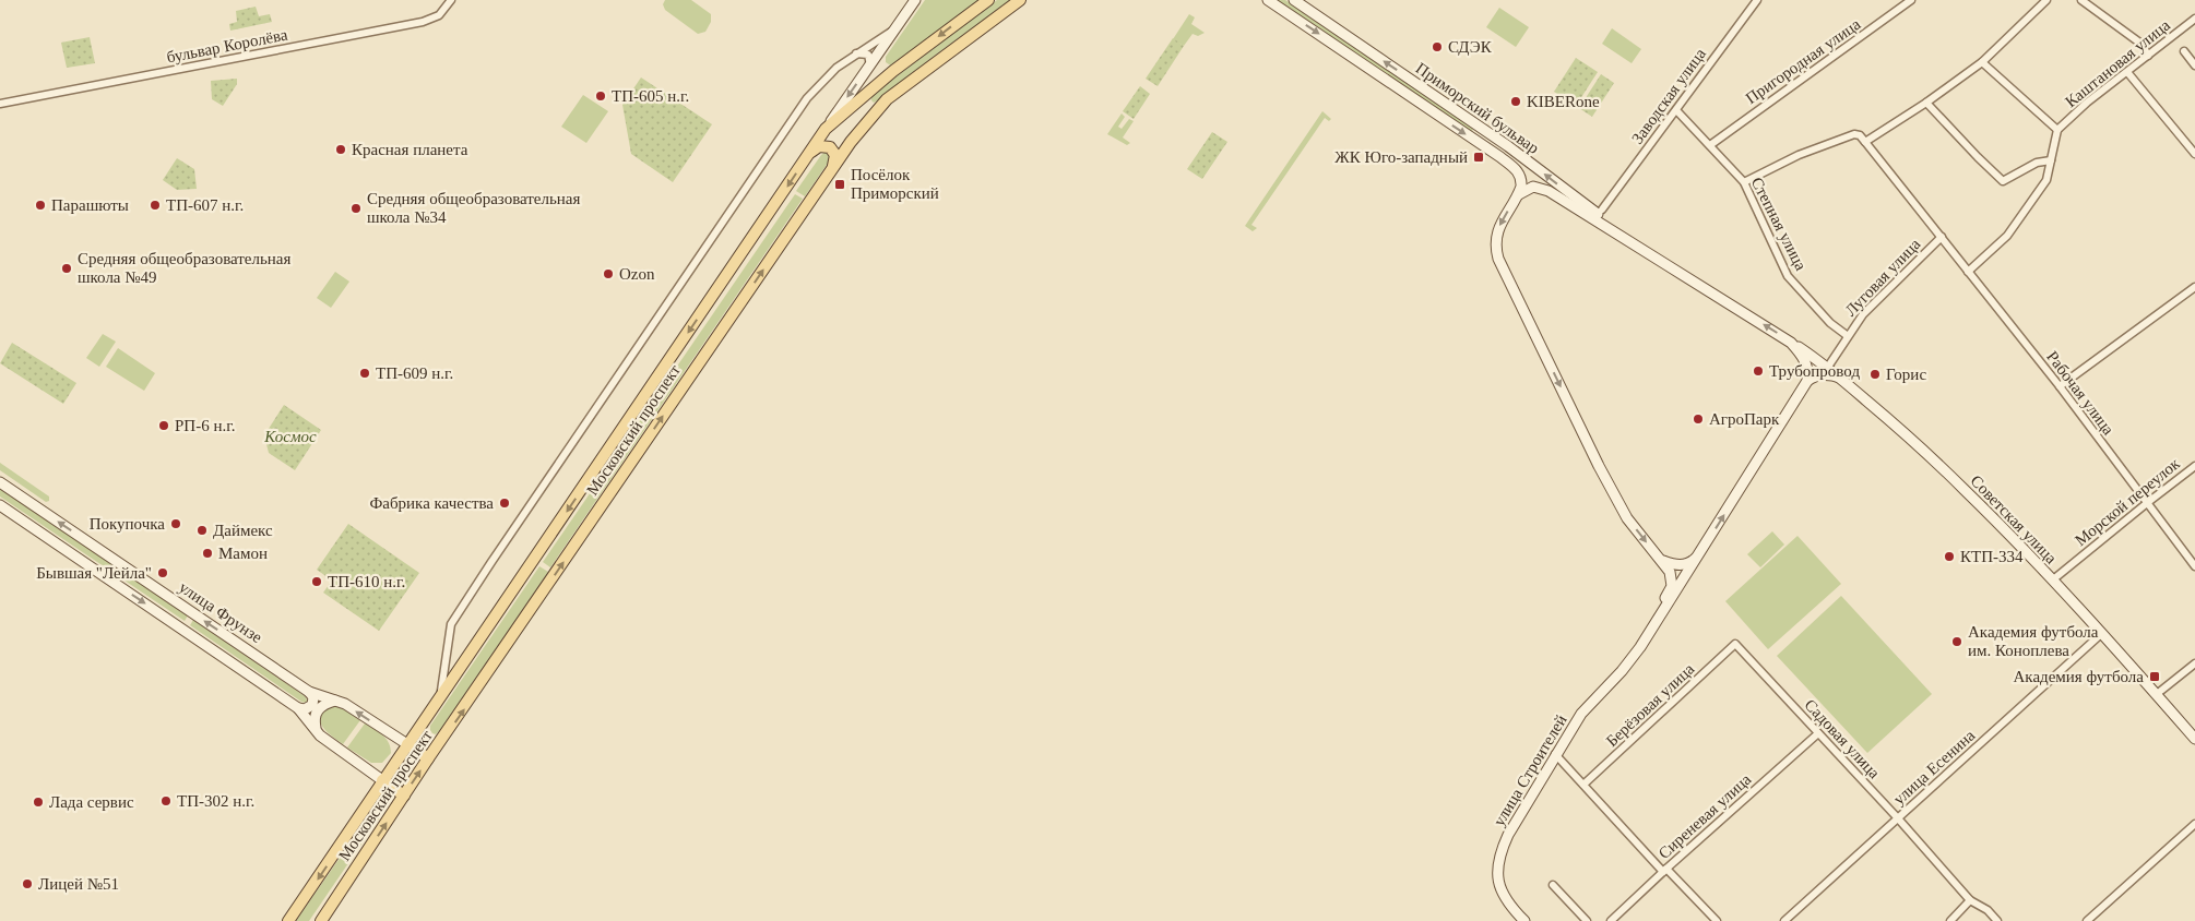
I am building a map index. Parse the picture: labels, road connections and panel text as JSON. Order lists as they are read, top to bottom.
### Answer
{
  "streets": {
    "main road": [
      "Приморский бульвар",
      "Московский проспект",
      "Советская улица",
      "улица Фрунзе",
      "улица Строителей"
    ],
    "street": [
      "бульвар Королёва",
      "Пригородная улица",
      "Каштановая улица",
      "Заводская улица",
      "Степная улица",
      "Луговая улица",
      "Рабочая улица",
      "Морской переулок",
      "Берёзовая улица",
      "Садовая улица",
      "улица Есенина",
      "Сиреневая улица"
    ]
  },
  "crossings": [
    ["Пригородная улица", "Степная улица"],
    ["Заводская улица", "Степная улица"],
    ["Приморский бульвар", "Советская улица"],
    ["Степная улица", "Луговая улица"],
    ["Луговая улица", "Рабочая улица"],
    ["Луговая улица", "Советская улица"],
    ["Рабочая улица", "Морской переулок"],
    ["Московский проспект", "улица Фрунзе"],
    ["Морской переулок", "Советская улица"],
    ["Советская улица", "улица Есенина"],
    ["Берёзовая улица", "Садовая улица"],
    ["Садовая улица", "улица Есенина"],
    ["Садовая улица", "Сиреневая улица"]
  ],
  "parks": ["Космос"],
  "places": {
    "other": [
      "СДЭК",
      "ТП-605 н.г.",
      "KIBERone",
      "Красная планета",
      "Парашюты",
      "ТП-607 н.г.",
      "Средняя общеобразовательная школа №34",
      "Средняя общеобразовательная школа №49",
      "Ozon",
      "Трубопровод",
      "ТП-609 н.г.",
      "Горис",
      "АгроПарк",
      "РП-6 н.г.",
      "Фабрика качества",
      "Покупочка",
      "Даймекс",
      "Мамон",
      "КТП-334",
      "Бывшая \"Лейла\"",
      "ТП-610 н.г.",
      "Академия футбола им. Коноплева",
      "ТП-302 н.г.",
      "Лада сервис",
      "Лицей №51"
    ],
    "transit": ["ЖК Юго-западный", "Посёлок Приморский", "Академия футбола"]
  }
}
